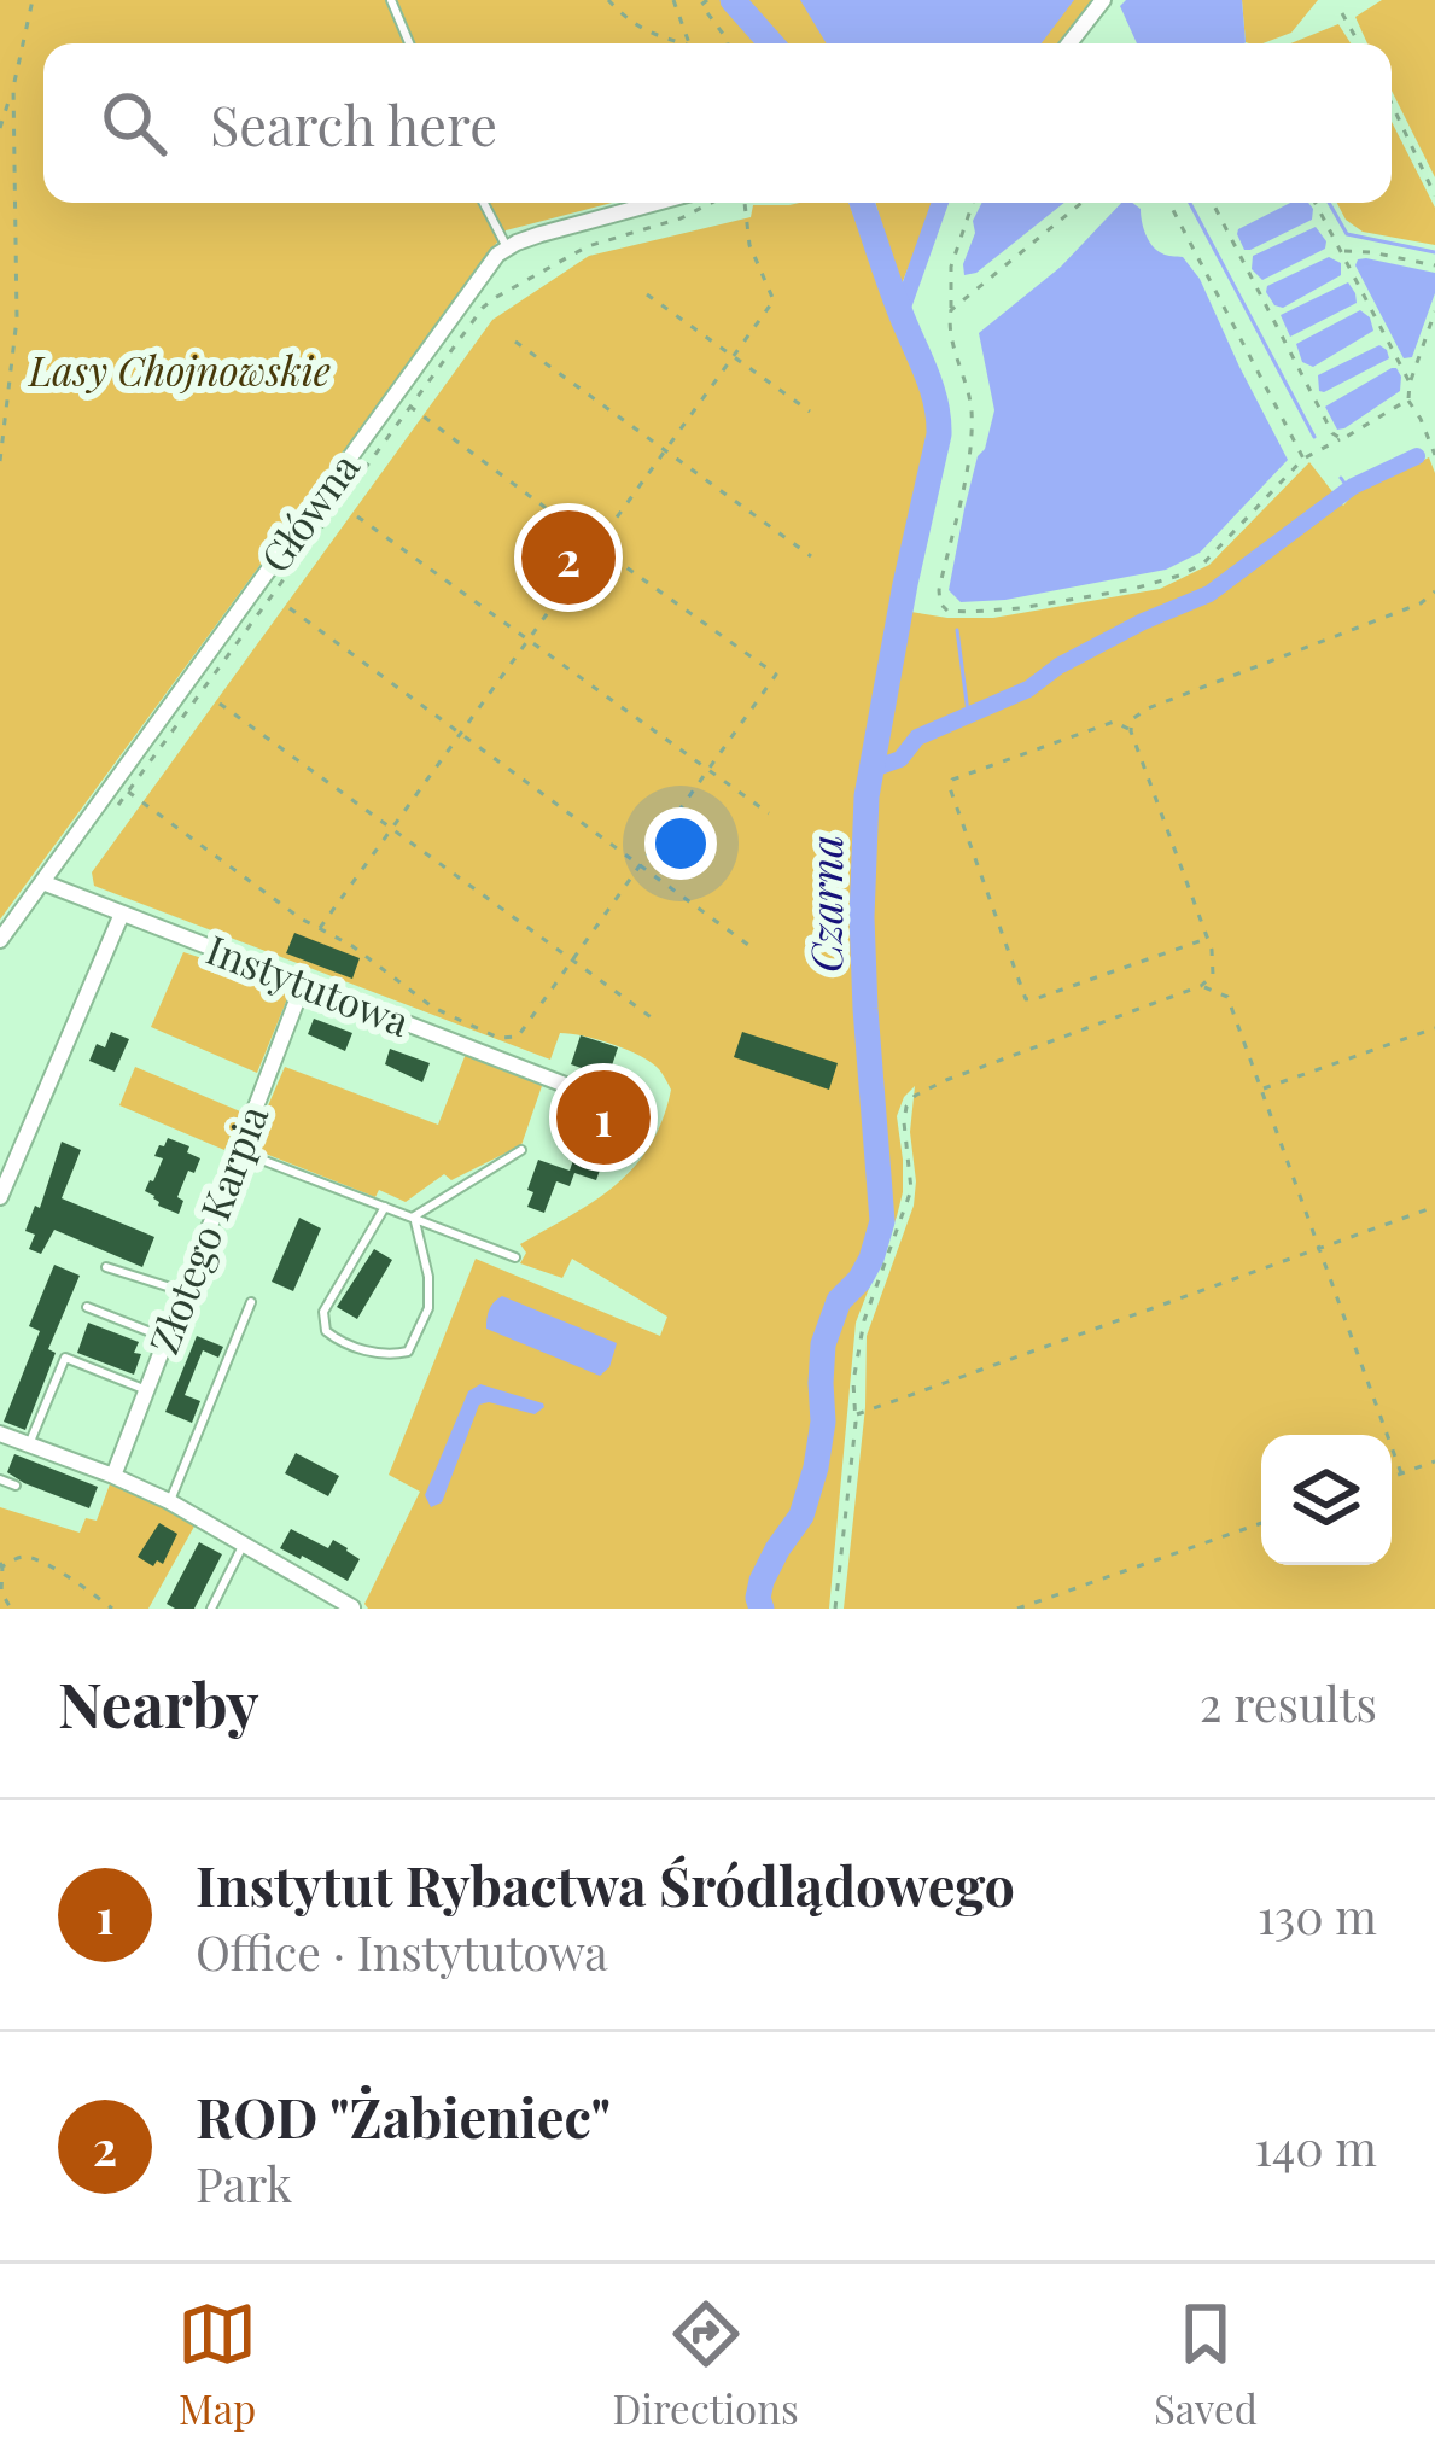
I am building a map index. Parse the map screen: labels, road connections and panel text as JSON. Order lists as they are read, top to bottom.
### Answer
{
  "streets": {
    "street": ["Główna", "Instytutowa", "Złotego Karpia"]
  },
  "crossings": [
    ["Główna", "Instytutowa"],
    ["Instytutowa", "Złotego Karpia"]
  ],
  "water": ["Czarna"],
  "parks": ["Lasy Chojnowskie"],
  "page": {
    "search": "Search here",
    "pins": ["2", "1"],
    "heading": ["Nearby", "2 results"],
    "list": [
      {
        "mark": "1",
        "name": "Instytut Rybactwa Śródlądowego",
        "note": "Office · Instytutowa",
        "value": "130 m"
      },
      {
        "mark": "2",
        "name": "ROD \"Żabieniec\"",
        "note": "Park",
        "value": "140 m"
      }
    ],
    "nav": ["Map", "Directions", "Saved"]
  }
}
